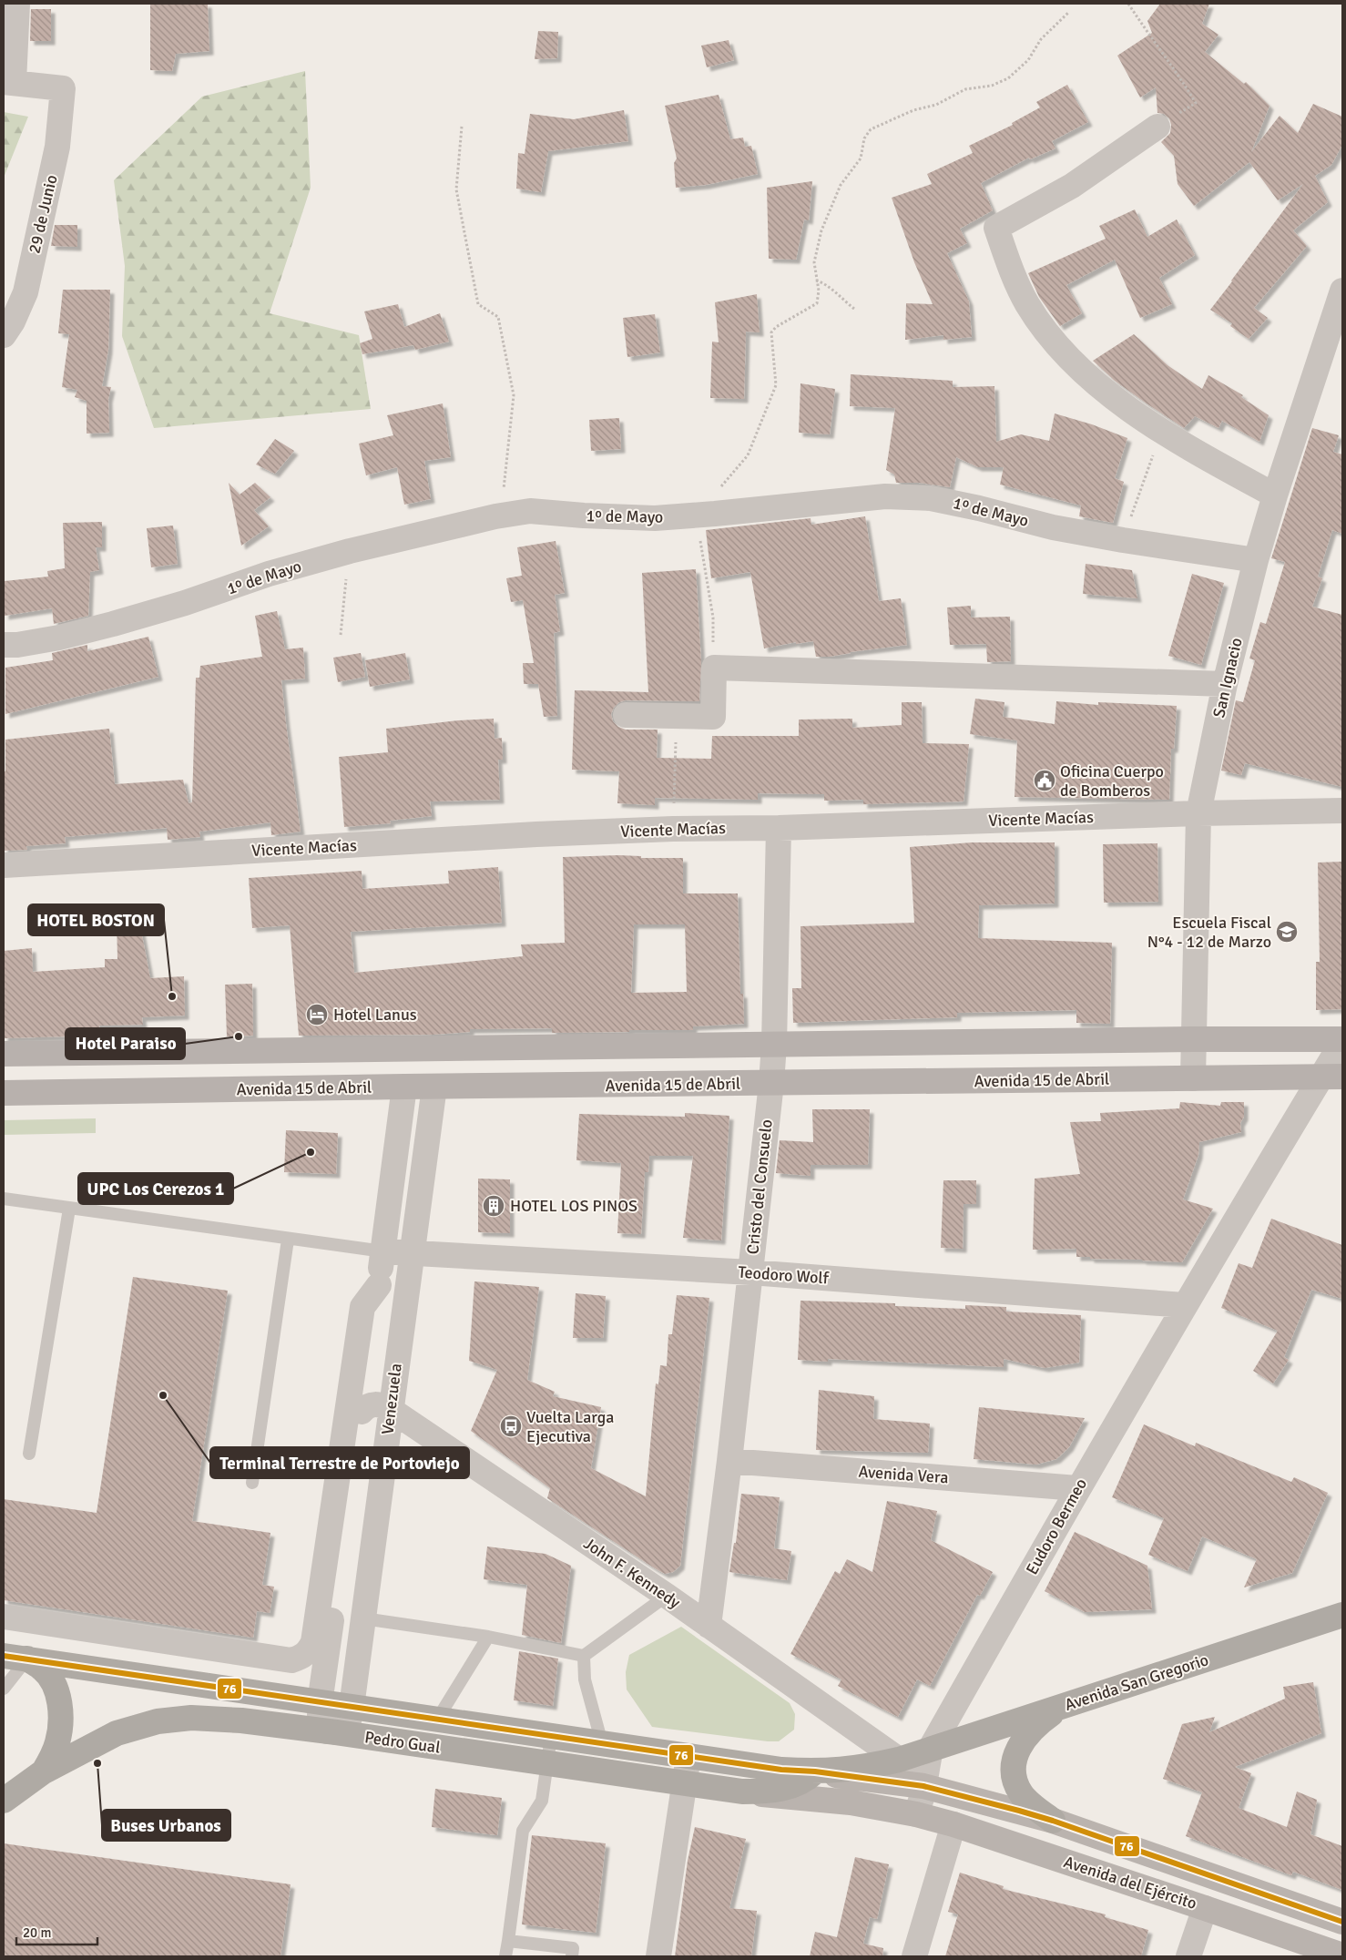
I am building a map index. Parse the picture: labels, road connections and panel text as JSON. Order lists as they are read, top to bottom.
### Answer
{
  "streets": {
    "highway": ["Avenida San Gregorio", "Pedro Gual", "Avenida del Ejército"],
    "main road": ["Avenida 15 de Abril"],
    "street": [
      "29 de Junio",
      "1º de Mayo",
      "San Ignacio",
      "Vicente Macías",
      "Cristo del Consuelo",
      "Teodoro Wolf",
      "Venezuela",
      "Avenida Vera",
      "Eudoro Bermeo",
      "John F. Kennedy"
    ]
  },
  "crossings": [
    ["1º de Mayo", "San Ignacio"],
    ["San Ignacio", "Vicente Macías"],
    ["San Ignacio", "Avenida 15 de Abril"],
    ["Vicente Macías", "Cristo del Consuelo"],
    ["Avenida 15 de Abril", "Cristo del Consuelo"],
    ["Avenida 15 de Abril", "Venezuela"],
    ["Avenida 15 de Abril", "Eudoro Bermeo"],
    ["Cristo del Consuelo", "Teodoro Wolf"],
    ["Cristo del Consuelo", "Avenida Vera"],
    ["Cristo del Consuelo", "John F. Kennedy"],
    ["Teodoro Wolf", "Venezuela"],
    ["Teodoro Wolf", "Eudoro Bermeo"],
    ["Venezuela", "John F. Kennedy"],
    ["Venezuela", "Pedro Gual"],
    ["Venezuela", "Avenida del Ejército"],
    ["Avenida Vera", "Eudoro Bermeo"],
    ["Eudoro Bermeo", "Avenida San Gregorio"],
    ["Eudoro Bermeo", "Avenida del Ejército"],
    ["John F. Kennedy", "Avenida del Ejército"],
    ["Avenida San Gregorio", "Avenida del Ejército"],
    ["Pedro Gual", "Avenida del Ejército"]
  ],
  "places": {
    "public building": ["Oficina Cuerpo de Bomberos"],
    "school or university": ["Escuela Fiscal N°4 - 12 de Marzo"],
    "other": [
      "HOTEL BOSTON",
      "Hotel Paraiso",
      "UPC Los Cerezos 1",
      "Terminal Terrestre de Portoviejo",
      "Buses Urbanos"
    ],
    "hotel": ["Hotel Lanus"],
    "building": ["HOTEL LOS PINOS"],
    "bus stop": ["Vuelta Larga Ejecutiva"]
  },
  "lines": ["transit line 76"],
  "scale_bar": "20 m"
}
